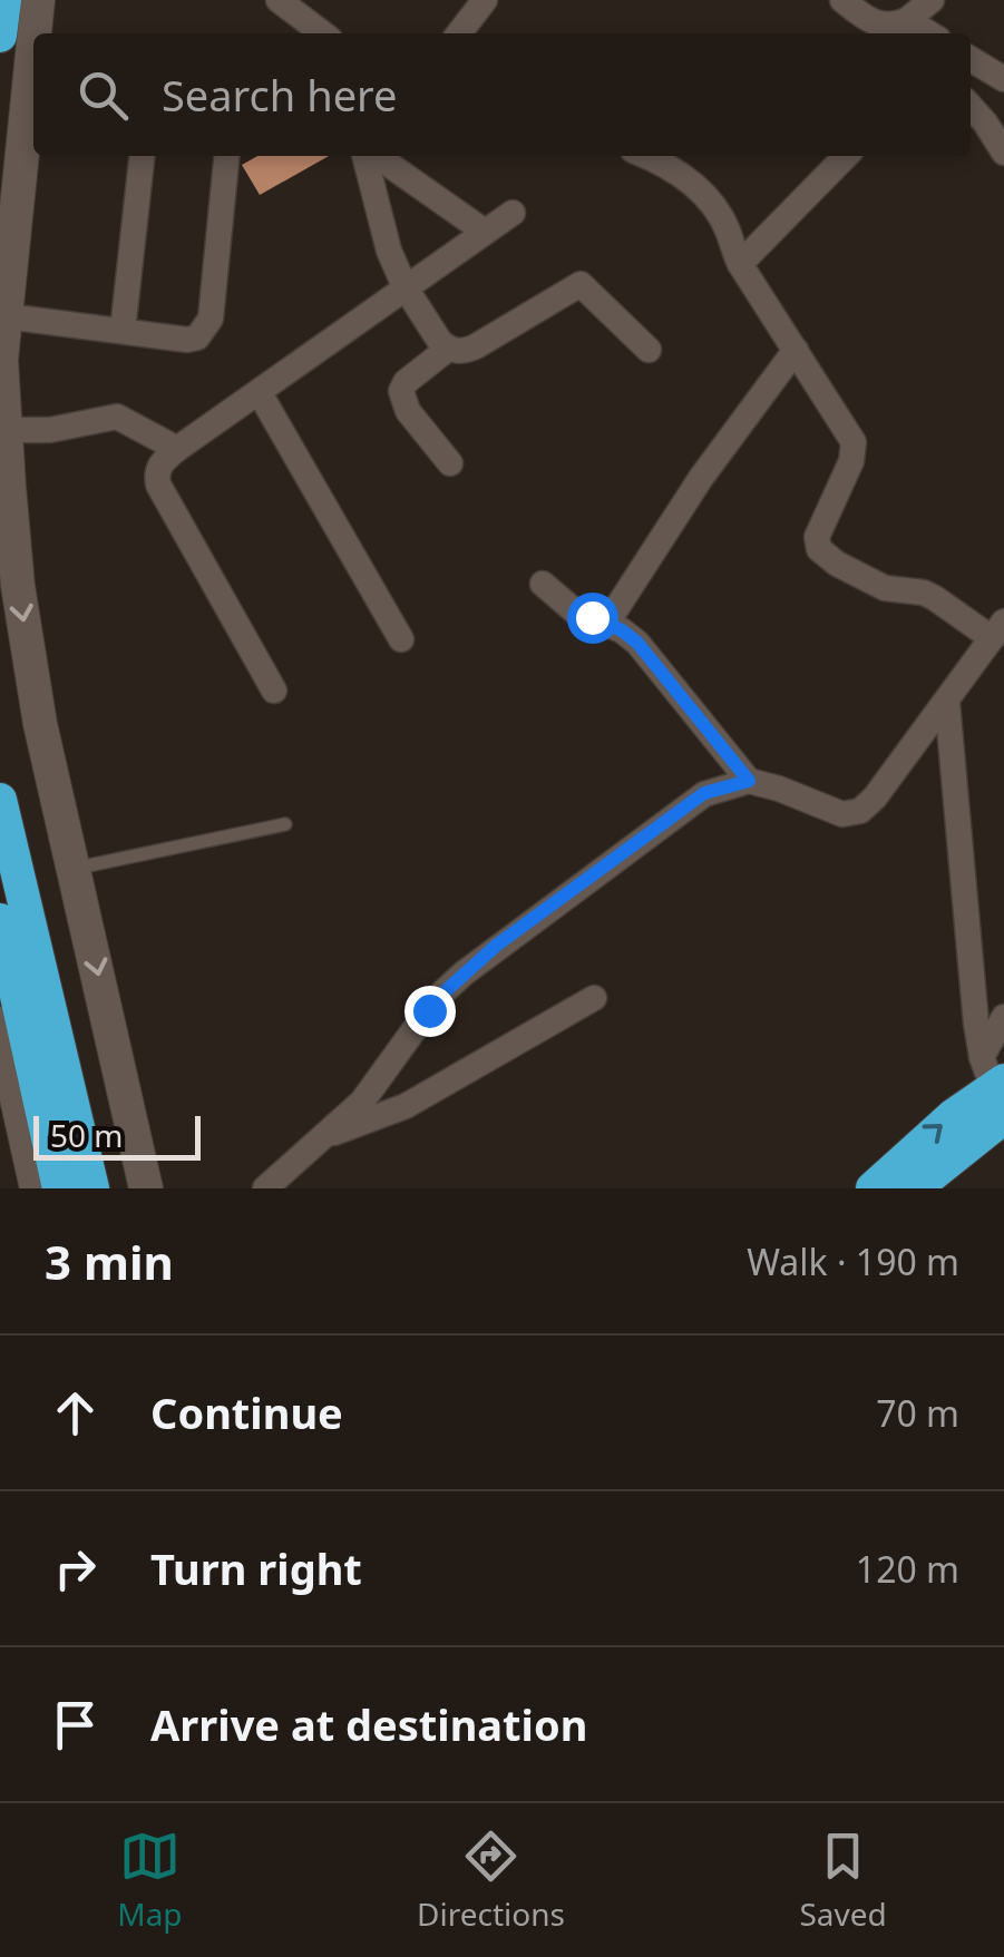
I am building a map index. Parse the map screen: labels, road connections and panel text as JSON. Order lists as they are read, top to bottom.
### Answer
{
  "scale_bar": "50 m",
  "page": {
    "search": "Search here",
    "scale": "50 m",
    "heading": ["3 min", "Walk · 190 m"],
    "list": [
      ["Continue", "70 m"],
      ["Turn right", "120 m"],
      "Arrive at destination"
    ],
    "nav": ["Map", "Directions", "Saved"]
  }
}
